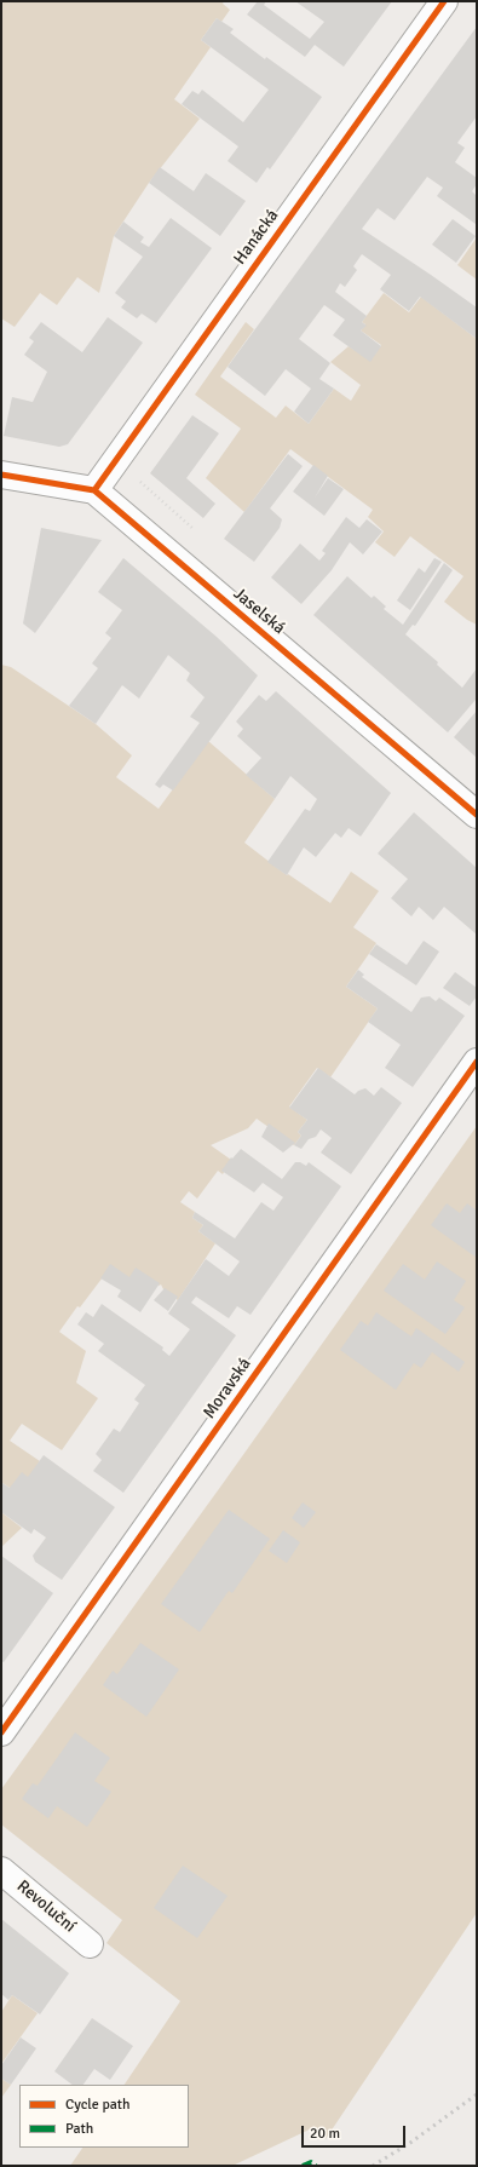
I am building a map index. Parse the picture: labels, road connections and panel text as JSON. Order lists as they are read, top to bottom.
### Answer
{
  "streets": {
    "street": [
      "Hanácká",
      "Jaselská",
      "Moravská",
      "Revoluční"
    ]
  },
  "crossings": [
    ["Hanácká", "Jaselská"]
  ],
  "legend": ["Cycle path", "Path"],
  "scale_bar": "20 m"
}
